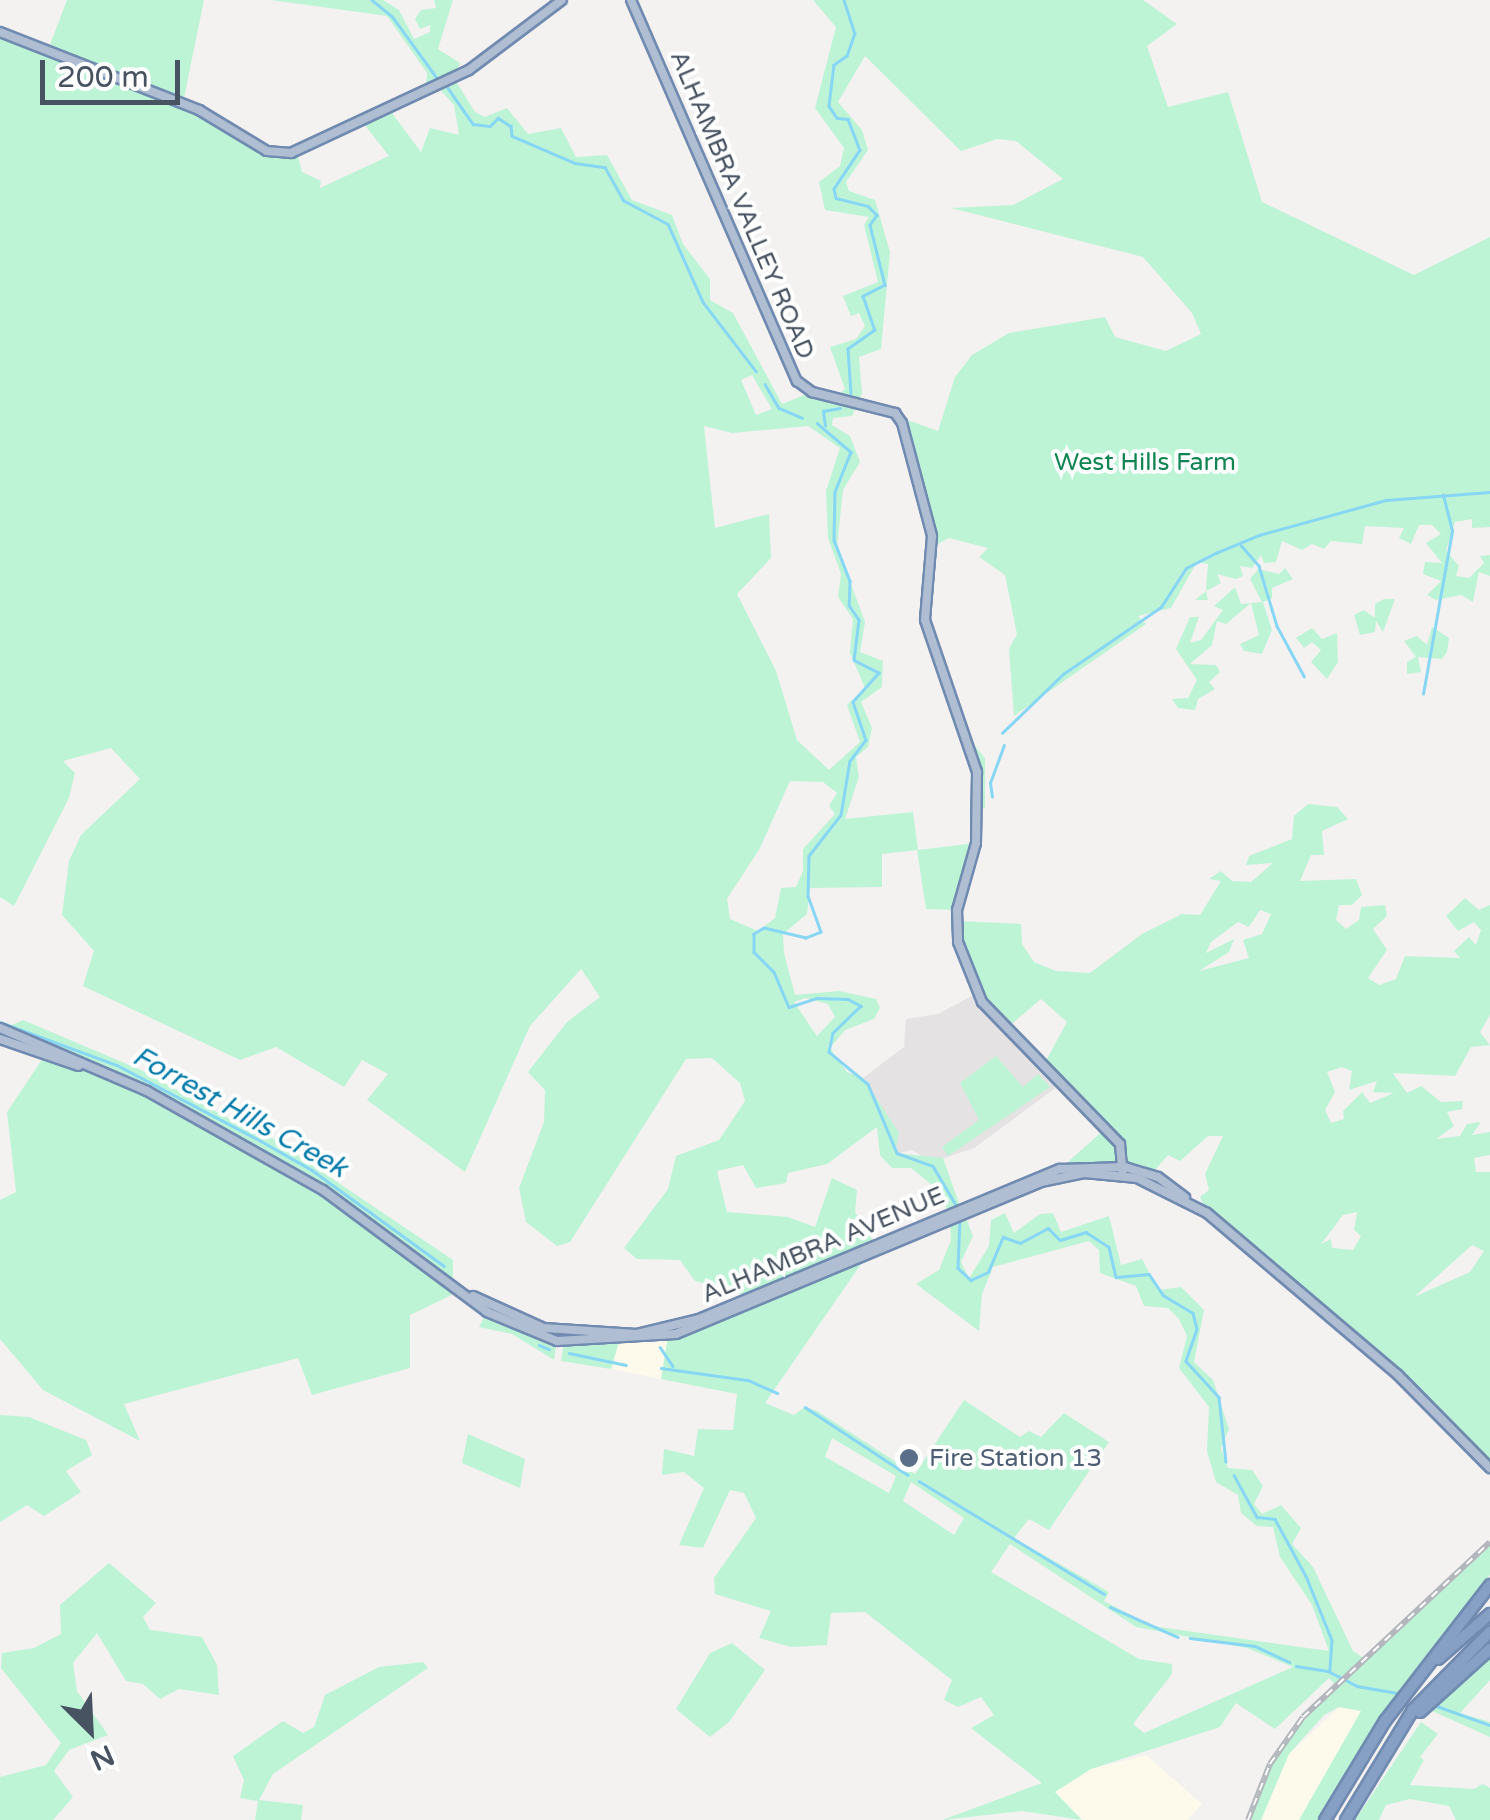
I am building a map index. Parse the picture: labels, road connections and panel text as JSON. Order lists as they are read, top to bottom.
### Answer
{
  "streets": {
    "main road": ["ALHAMBRA VALLEY ROAD", "ALHAMBRA AVENUE"]
  },
  "crossings": [
    ["ALHAMBRA VALLEY ROAD", "ALHAMBRA AVENUE"]
  ],
  "water": ["Forrest Hills Creek"],
  "parks": ["West Hills Farm"],
  "places": ["Fire Station 13"],
  "scale_bar": "200 m",
  "north": "bottom right"
}
